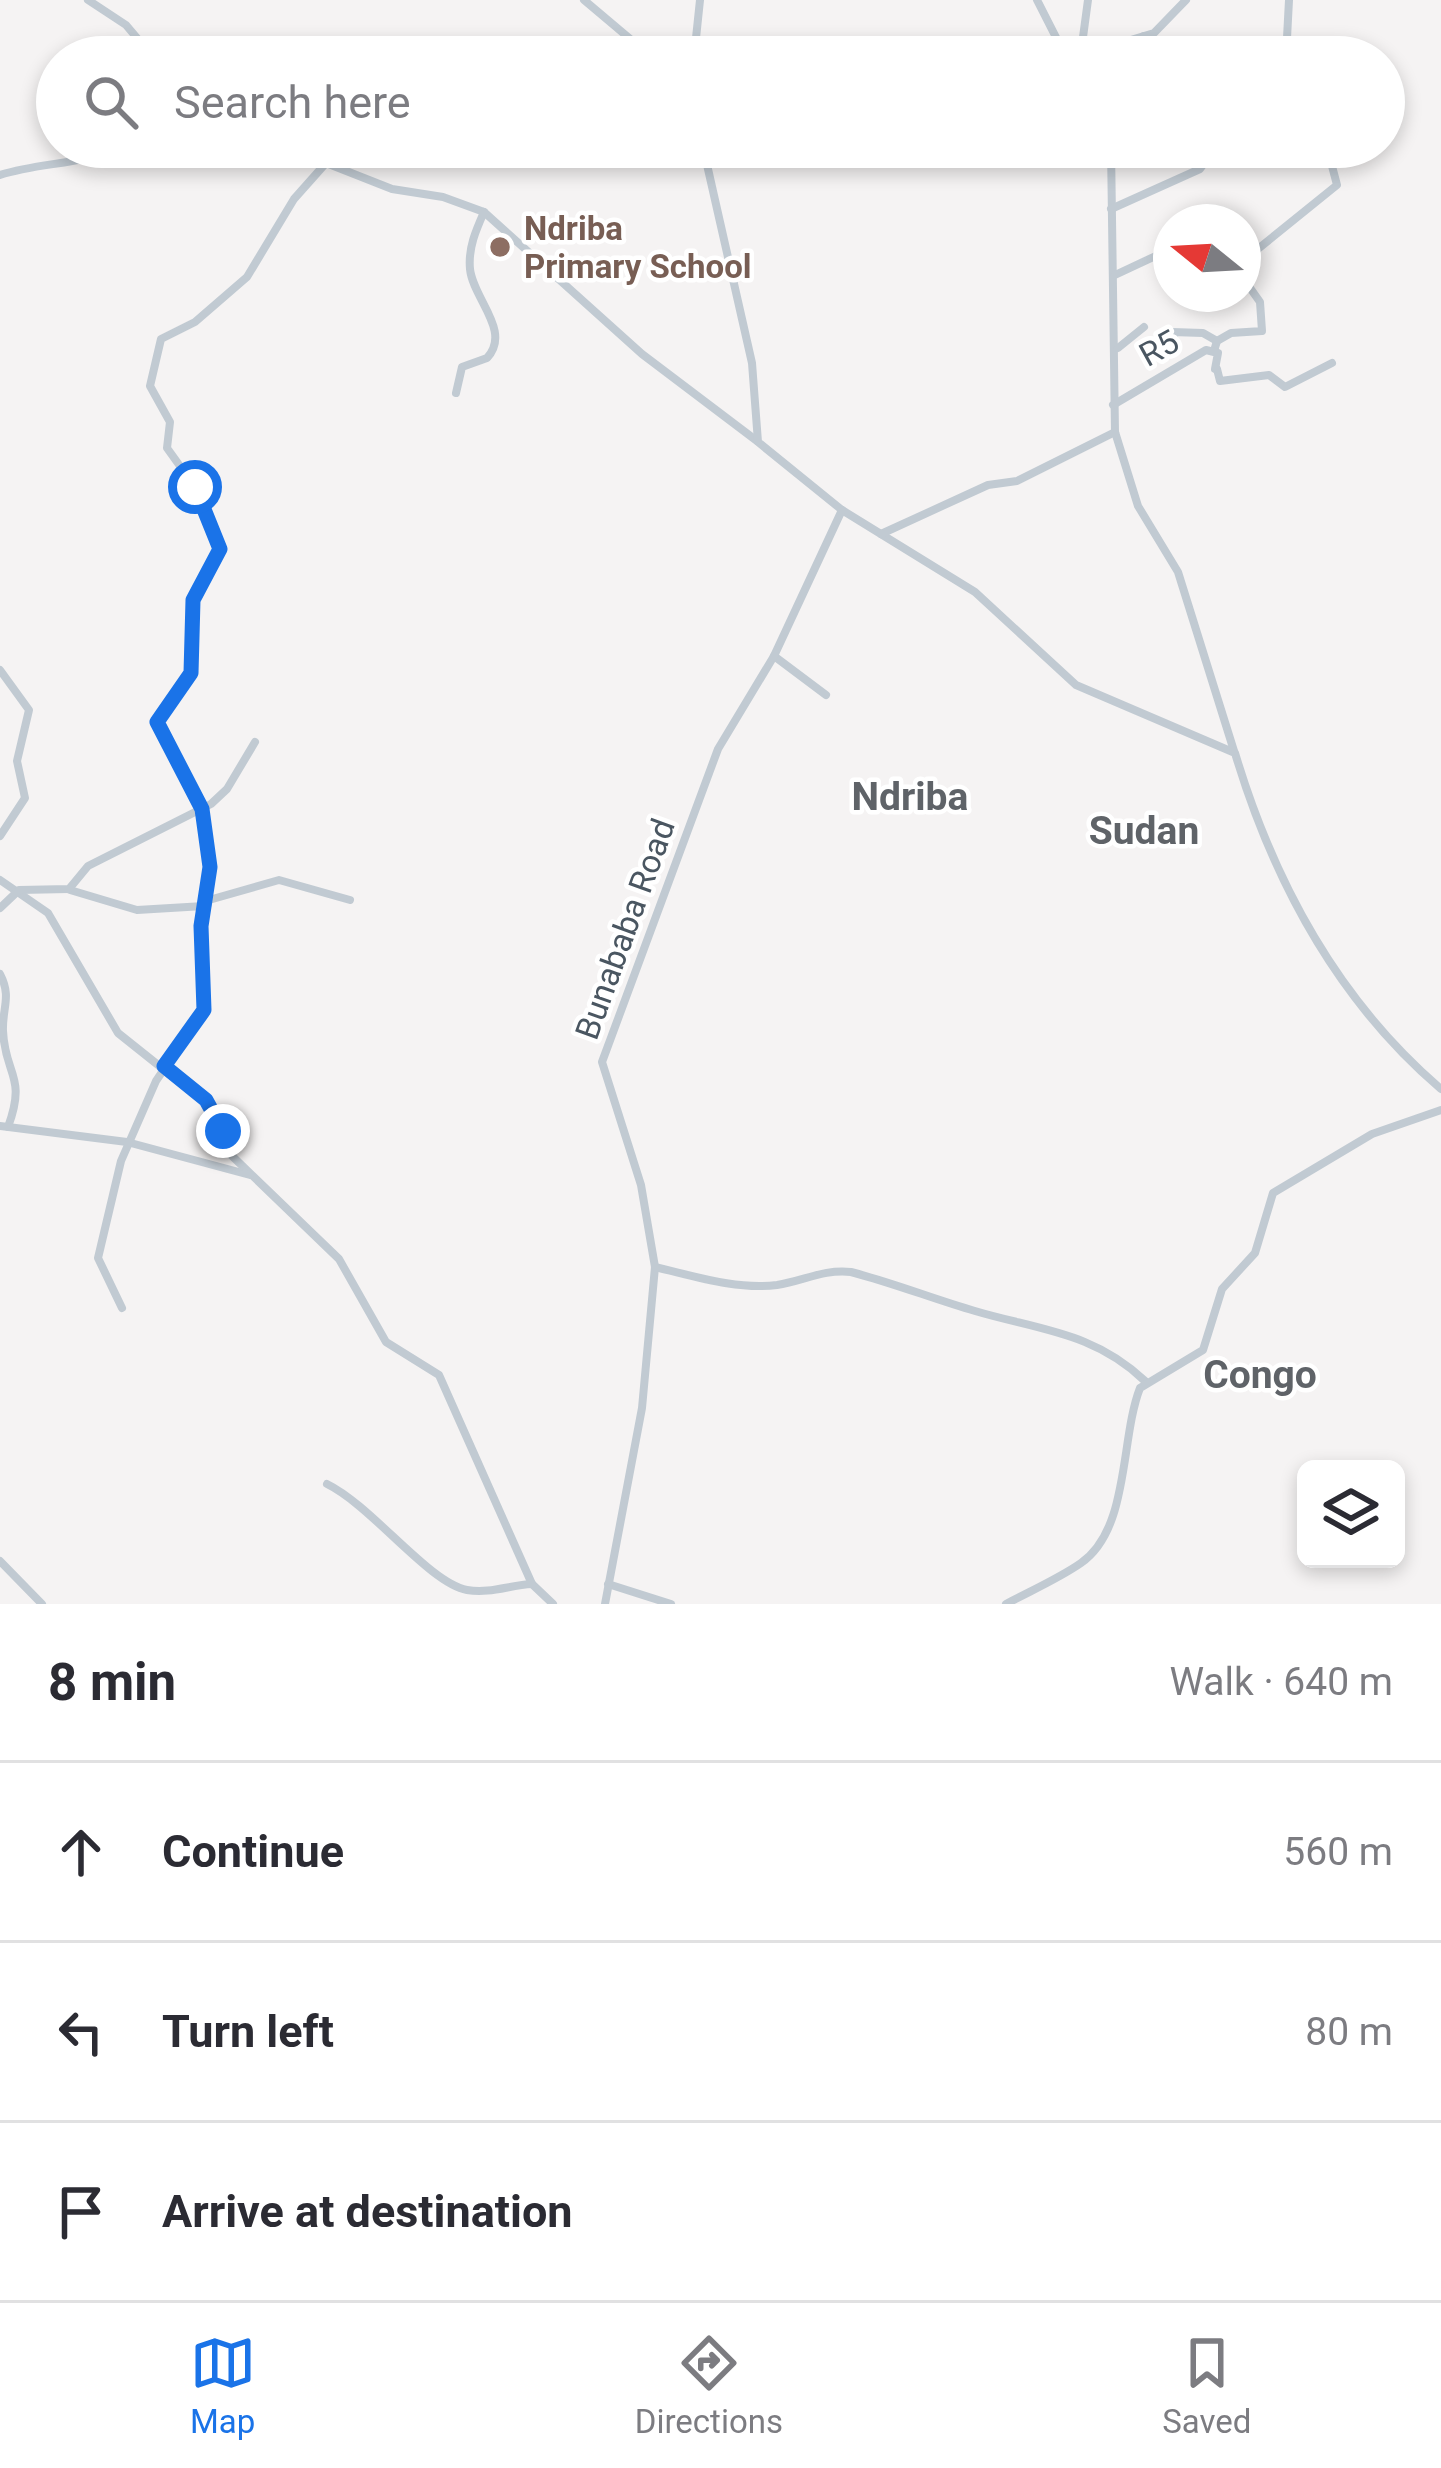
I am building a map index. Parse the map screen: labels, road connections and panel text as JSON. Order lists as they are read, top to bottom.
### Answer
{
  "streets": {
    "street": ["R5", "Bunababa Road"]
  },
  "districts": ["Ndriba", "Sudan", "Congo"],
  "places": ["Ndriba Primary School"],
  "north": "left",
  "page": {
    "search": "Search here",
    "heading": ["8 min", "Walk · 640 m"],
    "list": [
      ["Continue", "560 m"],
      ["Turn left", "80 m"],
      "Arrive at destination"
    ],
    "nav": ["Map", "Directions", "Saved"]
  }
}
